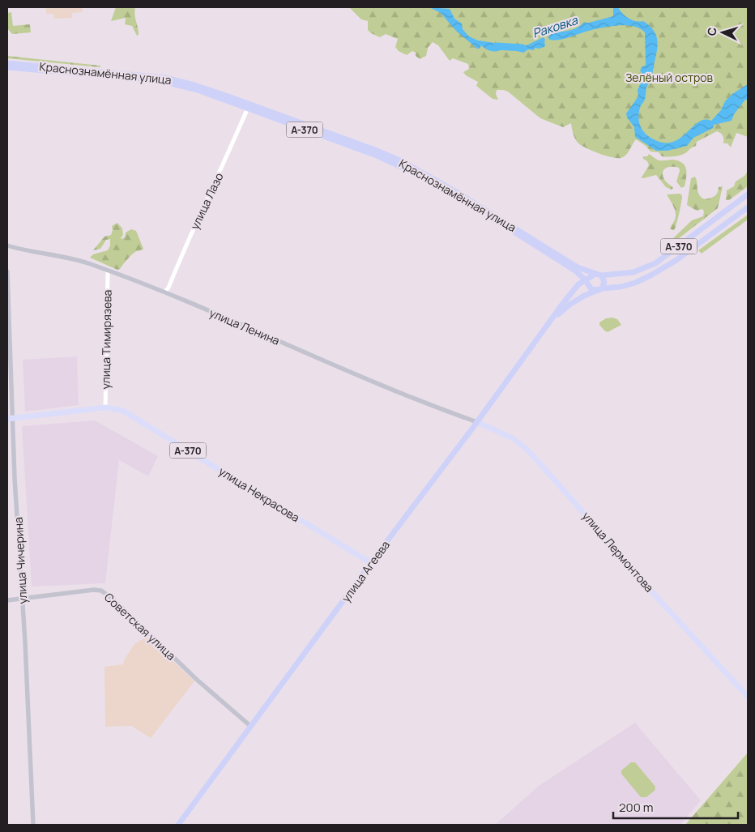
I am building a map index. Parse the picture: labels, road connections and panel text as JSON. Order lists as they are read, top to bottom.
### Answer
{
  "streets": {
    "highway": ["Краснознамённая улица", "А-370", "улица Агеева"],
    "main road": [
      "улица Ленина",
      "улица Некрасова",
      "улица Лермонтова",
      "улица Чичерина",
      "Советская улица"
    ],
    "street": ["улица Лазо", "улица Тимирязева"]
  },
  "crossings": [
    ["Краснознамённая улица", "А-370"],
    ["Краснознамённая улица", "улица Лазо"],
    ["Краснознамённая улица", "улица Агеева"],
    ["А-370", "улица Агеева"],
    ["улица Лазо", "улица Ленина"],
    ["улица Ленина", "улица Тимирязева"],
    ["улица Ленина", "улица Лермонтова"],
    ["улица Ленина", "улица Агеева"],
    ["улица Тимирязева", "улица Некрасова"],
    ["улица Некрасова", "улица Чичерина"],
    ["улица Некрасова", "улица Агеева"],
    ["улица Лермонтова", "улица Агеева"],
    ["улица Чичерина", "Советская улица"],
    ["улица Агеева", "Советская улица"]
  ],
  "water": ["Раковка"],
  "parks": ["Зелёный остров"],
  "scale_bar": "200 m",
  "north": "left"
}
